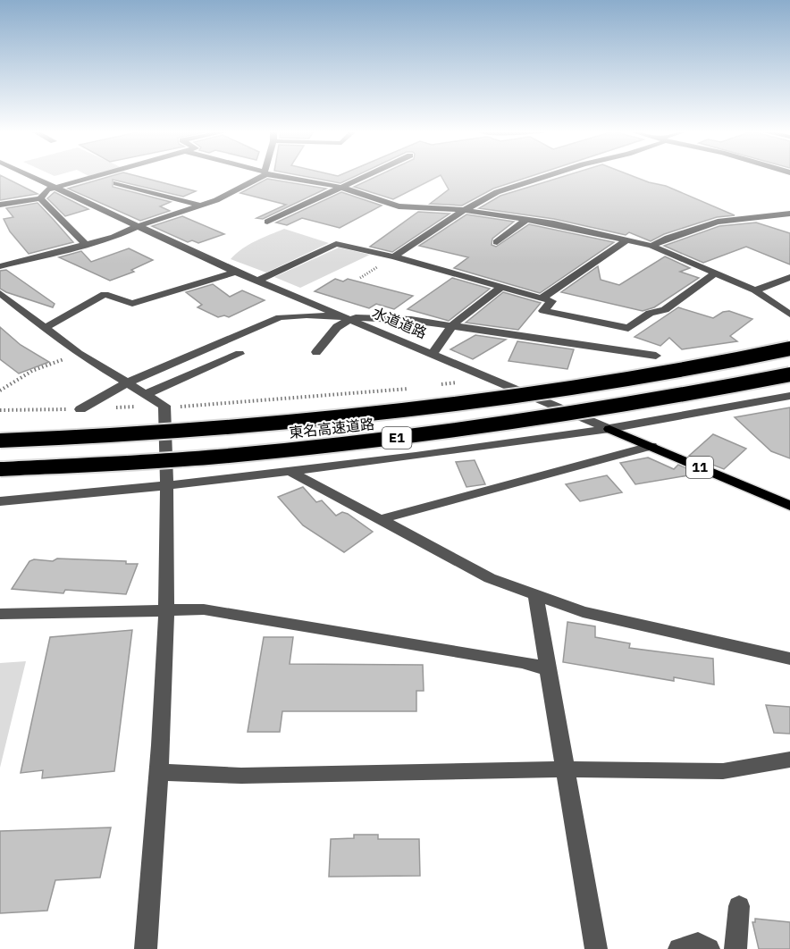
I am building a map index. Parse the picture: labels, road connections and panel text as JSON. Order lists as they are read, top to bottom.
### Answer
{
  "streets": {
    "highway": ["東名高速道路", "E1"],
    "main road": ["水道道路", "11"]
  }
}
